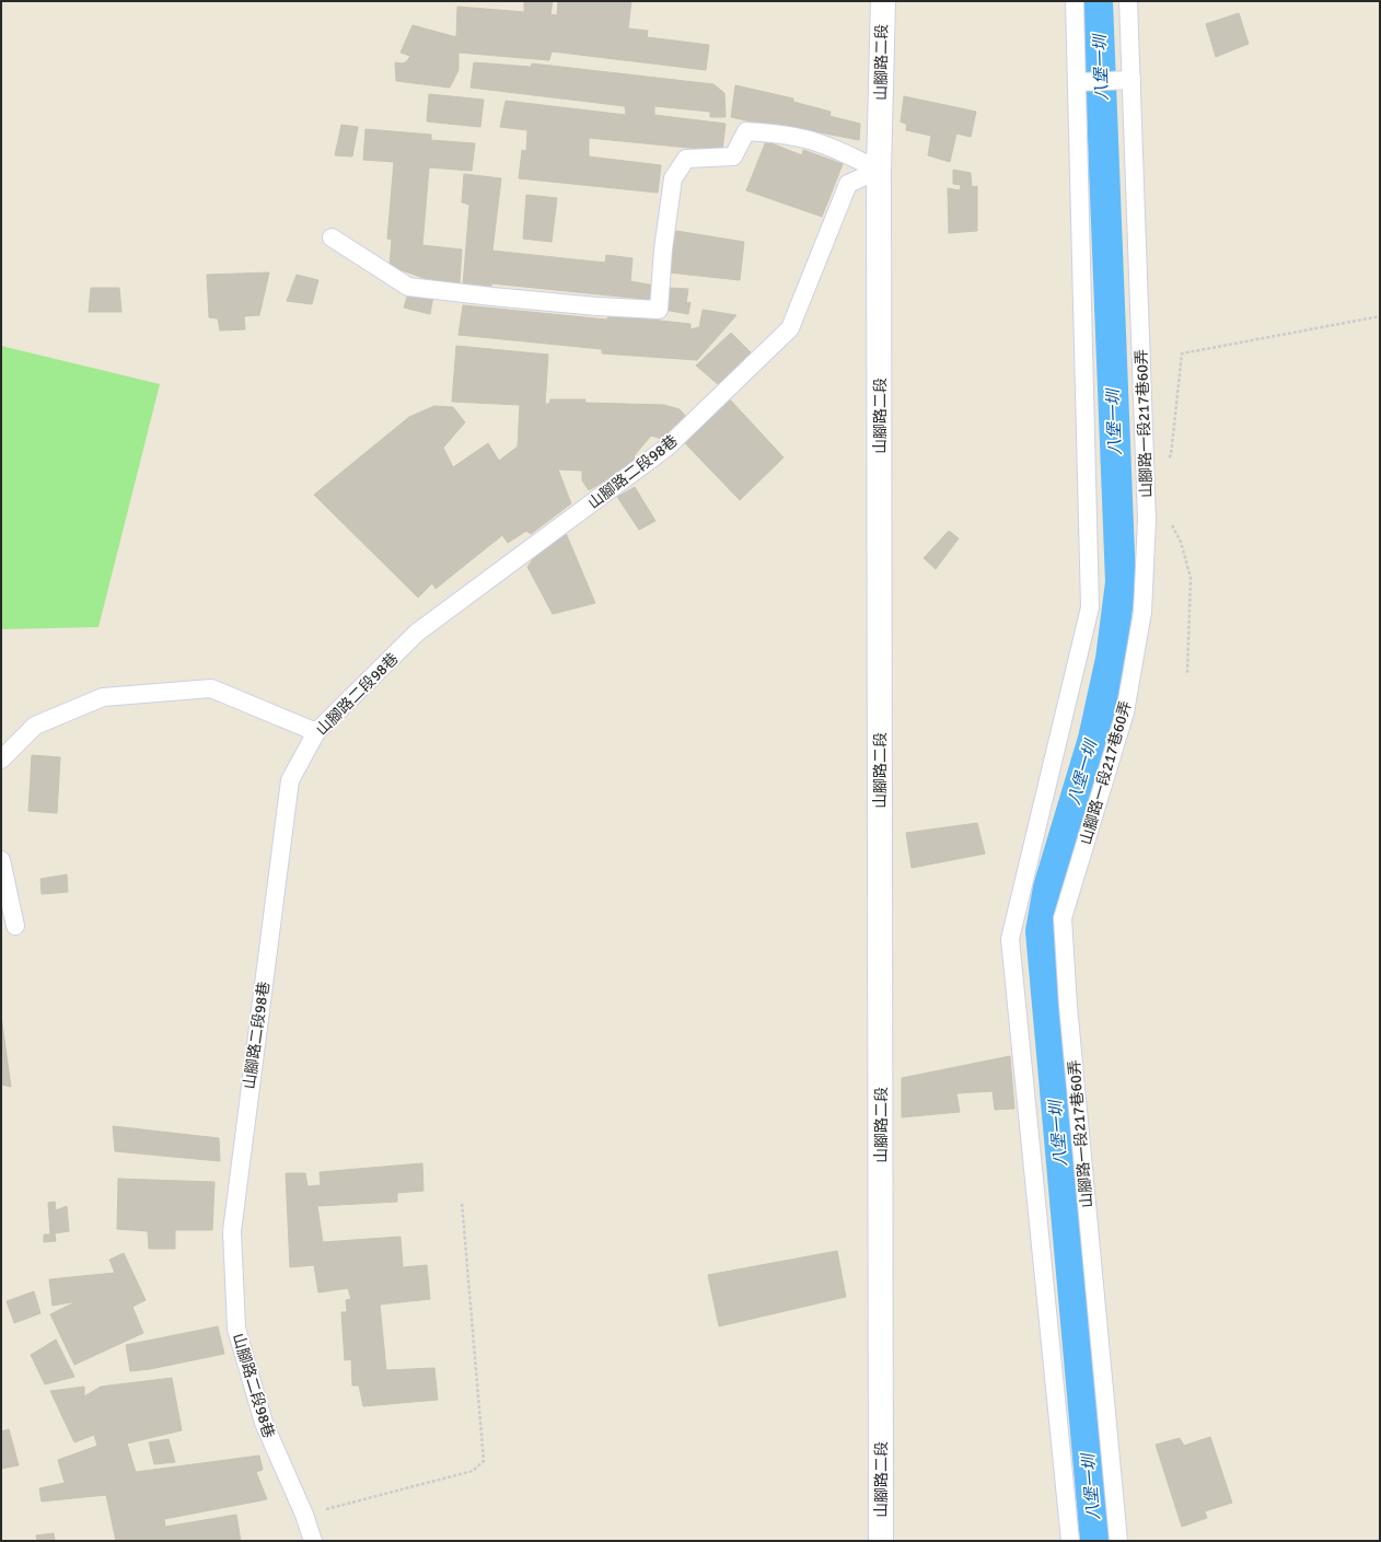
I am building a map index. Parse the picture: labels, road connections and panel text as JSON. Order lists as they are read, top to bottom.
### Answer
{
  "streets": {
    "main road": ["山腳路二段"],
    "lane": ["山腳路一段217巷60弄", "山腳路二段98巷"]
  },
  "crossings": [
    ["山腳路二段", "山腳路二段98巷"]
  ],
  "water": ["八堡一圳"]
}
